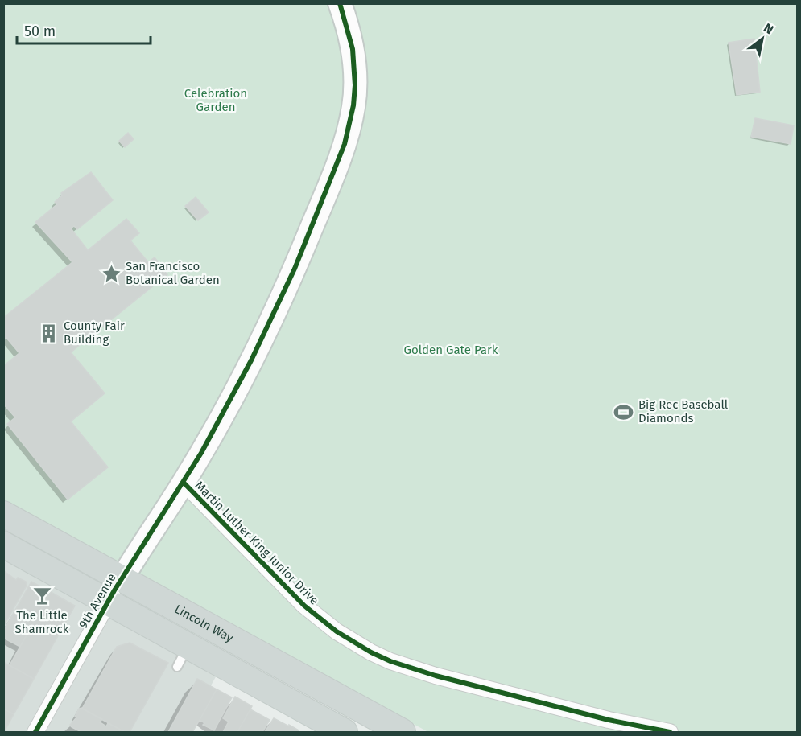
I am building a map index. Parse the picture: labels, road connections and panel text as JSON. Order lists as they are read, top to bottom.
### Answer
{
  "streets": {
    "main road": ["Lincoln Way"],
    "street": ["Martin Luther King Junior Drive", "9th Avenue"]
  },
  "crossings": [
    ["Martin Luther King Junior Drive", "9th Avenue"],
    ["9th Avenue", "Lincoln Way"]
  ],
  "parks": ["Celebration Garden", "Golden Gate Park"],
  "places": {
    "place": ["San Francisco Botanical Garden"],
    "building": ["County Fair Building"],
    "sports": ["Big Rec Baseball Diamonds"],
    "bar": ["The Little Shamrock"]
  },
  "scale_bar": "50 m",
  "north": "top right"
}
